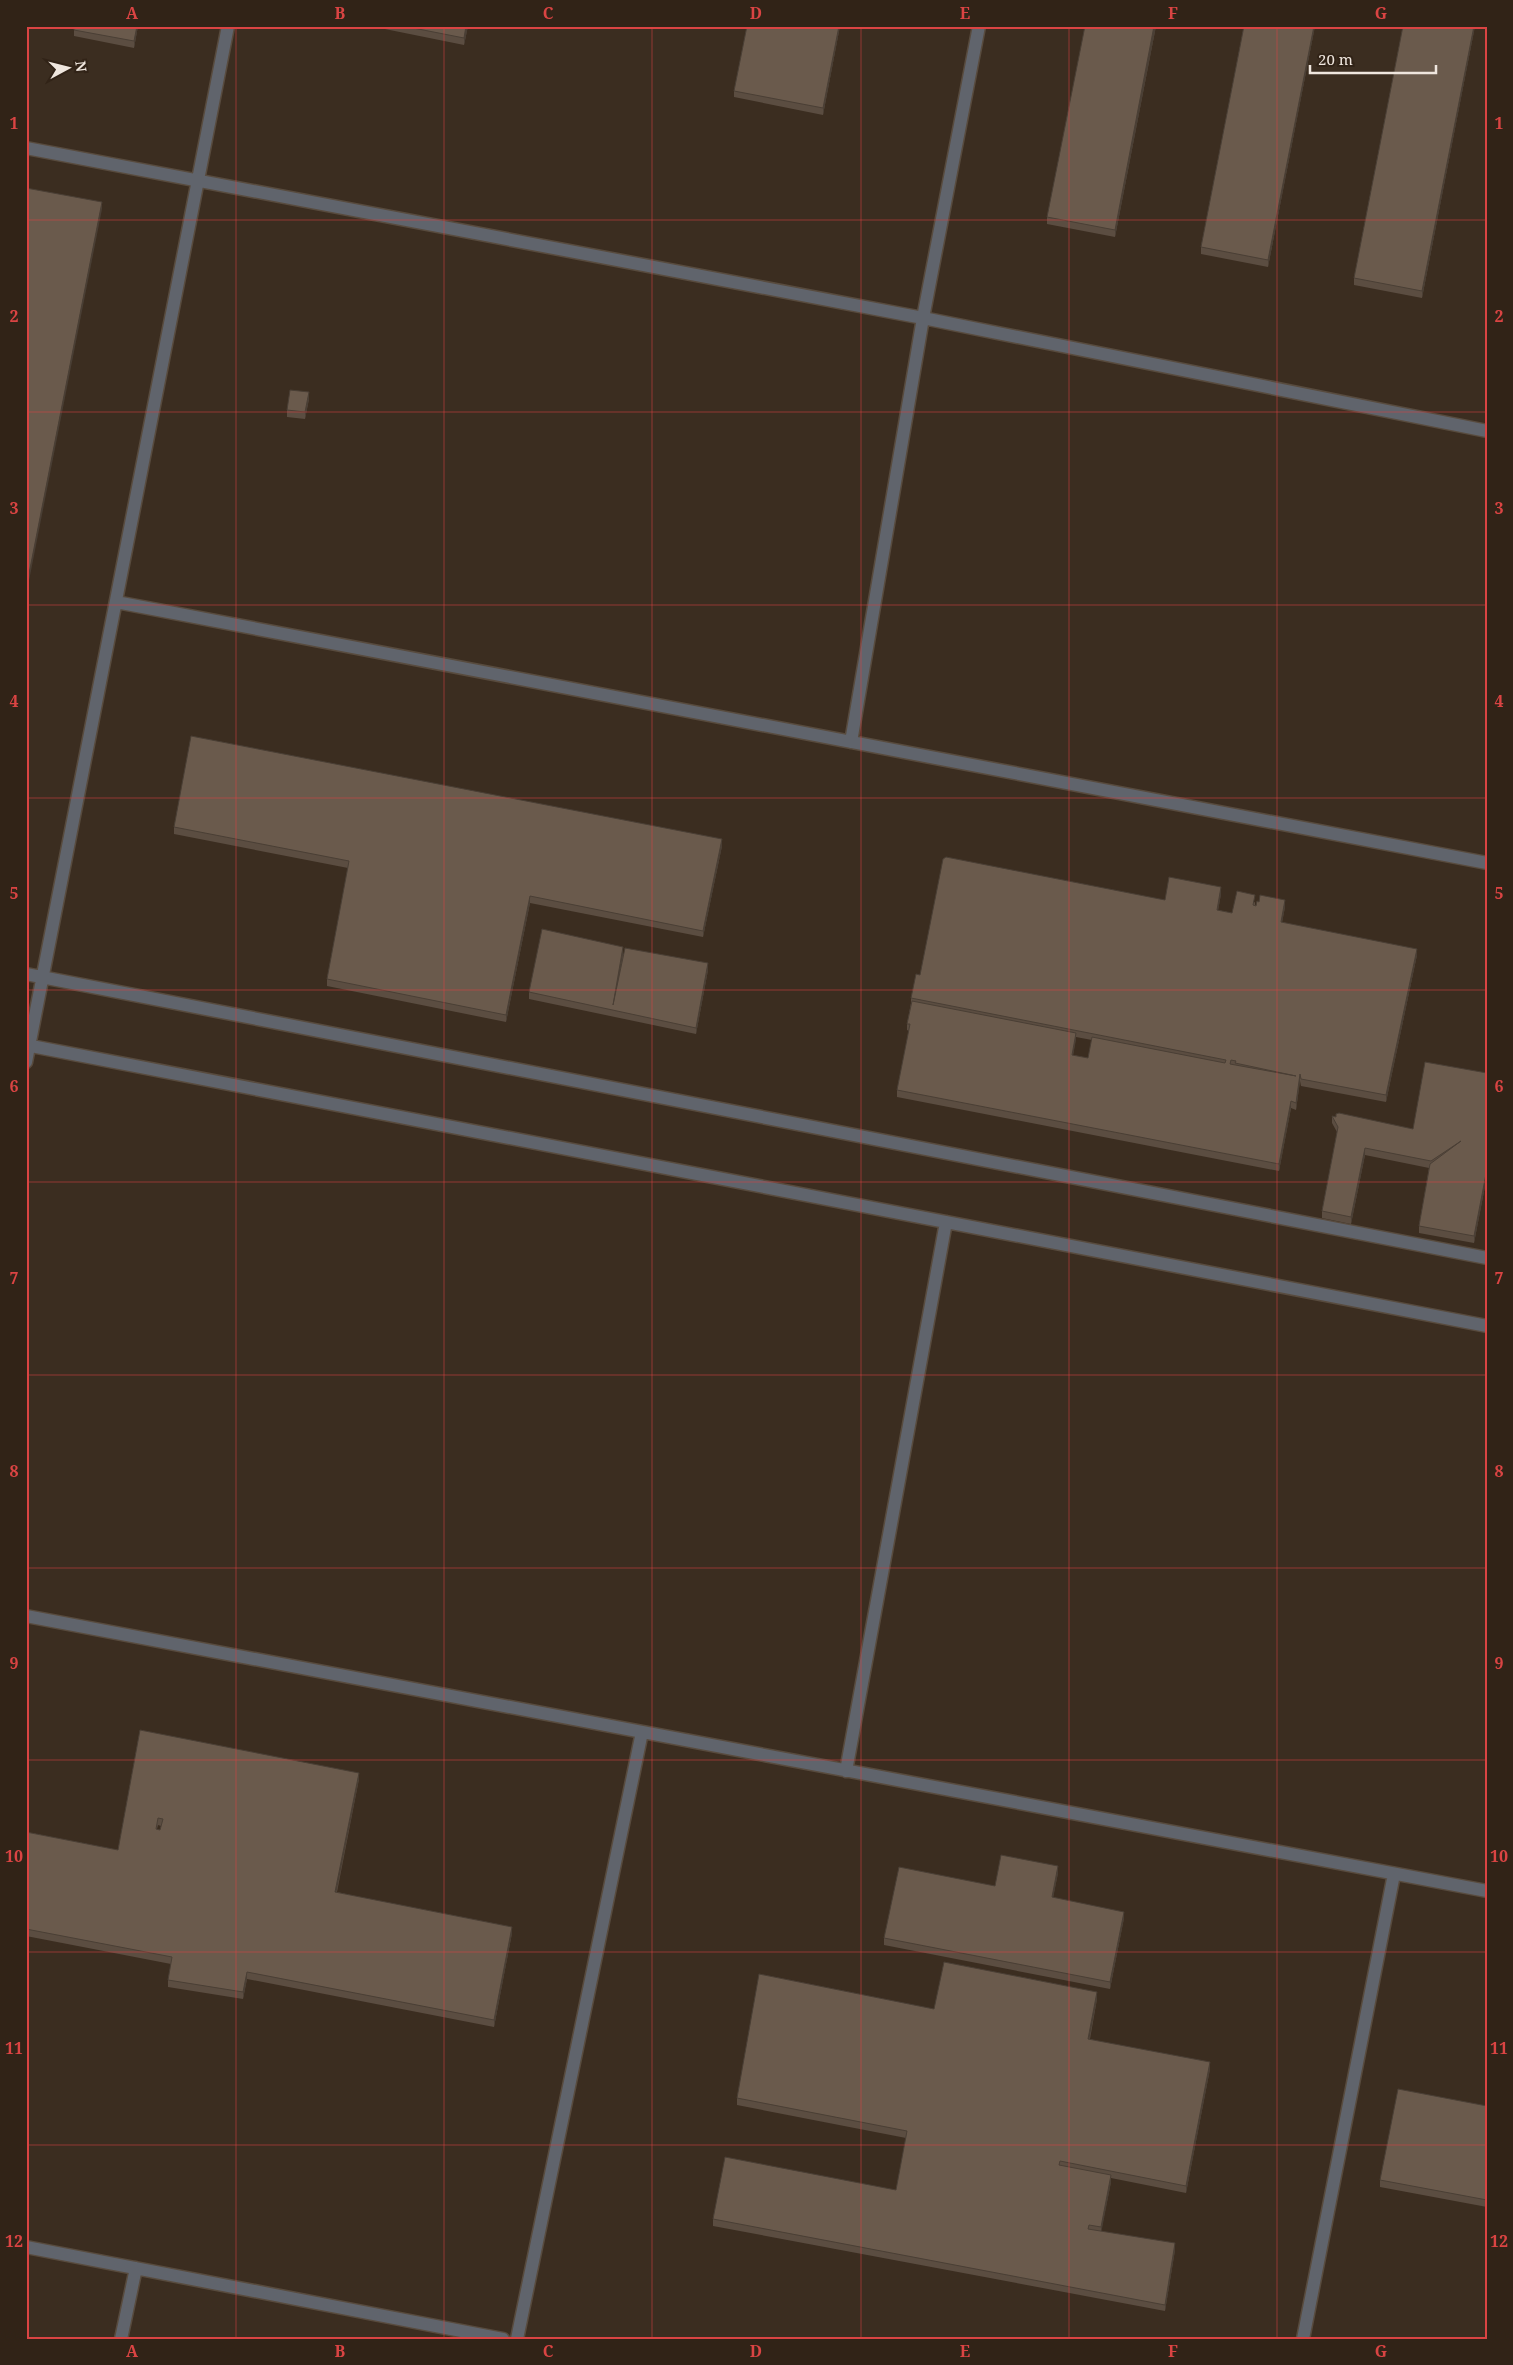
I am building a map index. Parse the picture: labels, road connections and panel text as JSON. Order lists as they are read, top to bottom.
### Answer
{
  "scale_bar": "20 m",
  "north": "right",
  "grid": {
    "columns": [
      "A",
      "B",
      "C",
      "D",
      "E",
      "F",
      "G"
    ],
    "rows": [
      "1",
      "2",
      "3",
      "4",
      "5",
      "6",
      "7",
      "8",
      "9",
      "10",
      "11",
      "12"
    ]
  }
}
